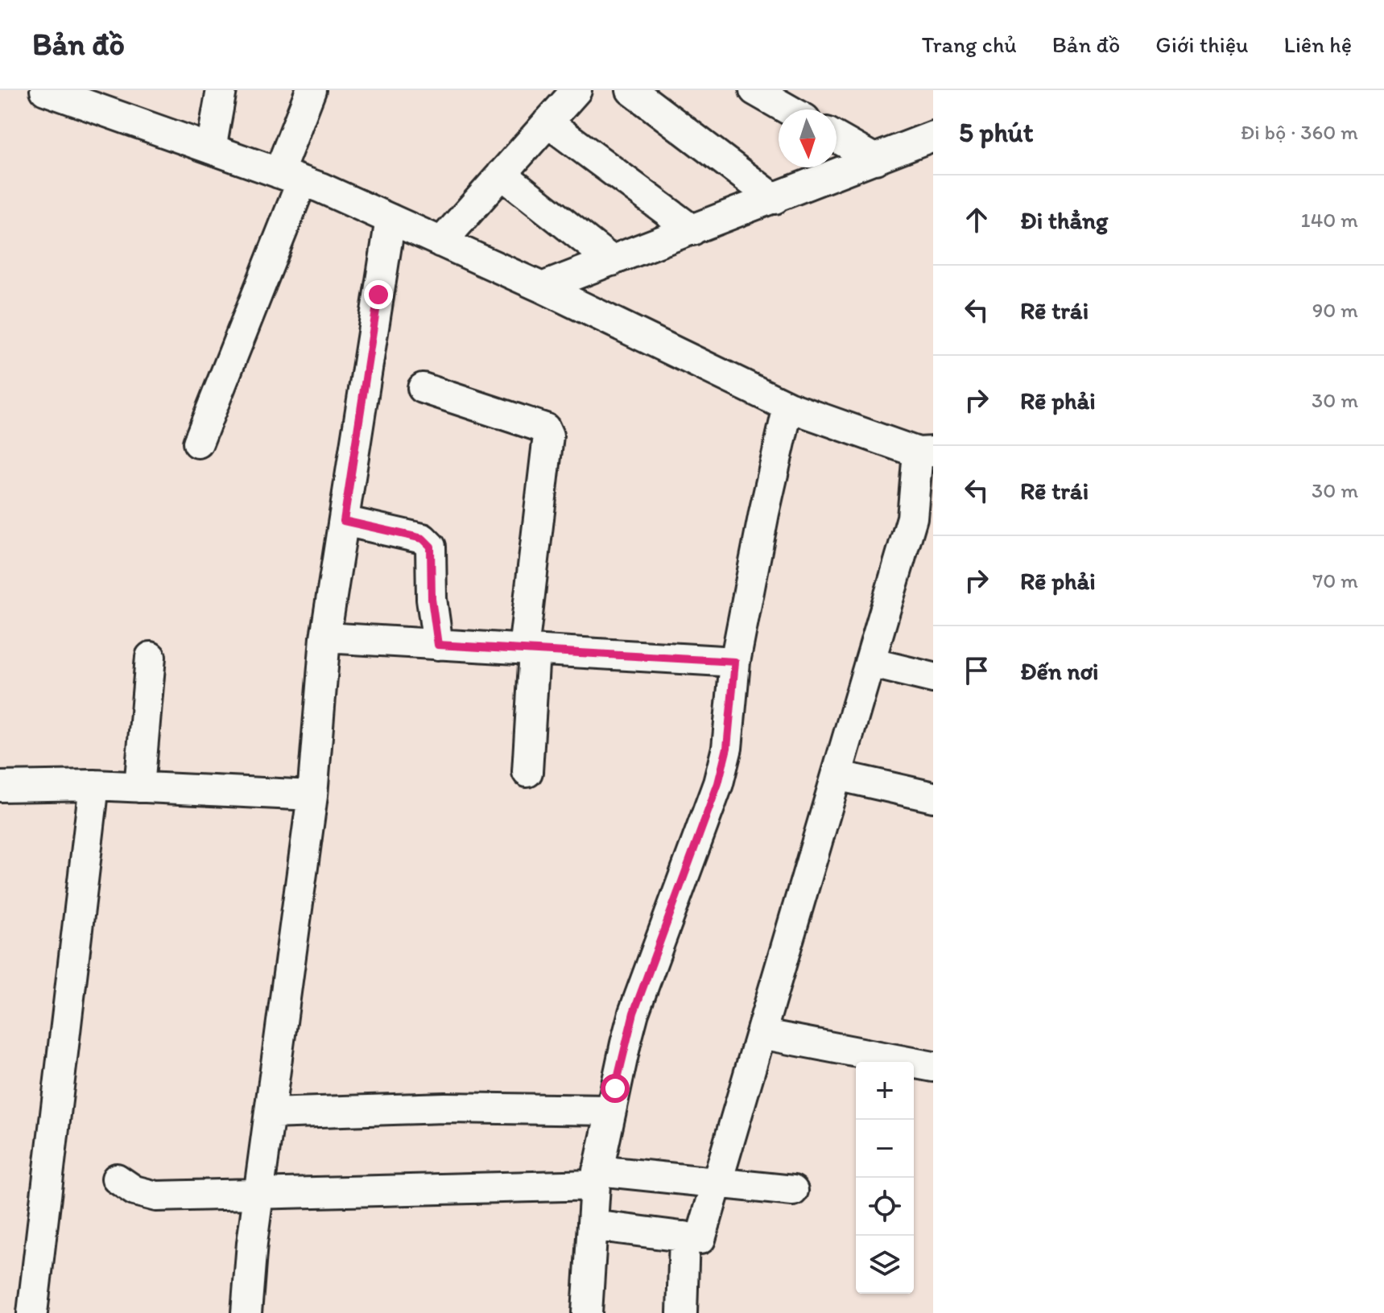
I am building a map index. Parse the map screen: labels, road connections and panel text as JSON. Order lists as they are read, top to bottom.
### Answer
{
  "north": "bottom",
  "page": {
    "header": "Bản đồ",
    "nav": [
      "Trang chủ",
      "Bản đồ",
      "Giới thiệu",
      "Liên hệ"
    ],
    "heading": ["5 phút", "Đi bộ · 360 m"],
    "list": [
      ["Đi thẳng", "140 m"],
      ["Rẽ trái", "90 m"],
      ["Rẽ phải", "30 m"],
      ["Rẽ trái", "30 m"],
      ["Rẽ phải", "70 m"],
      "Đến nơi"
    ],
    "map_buttons": ["+", "−"]
  }
}
